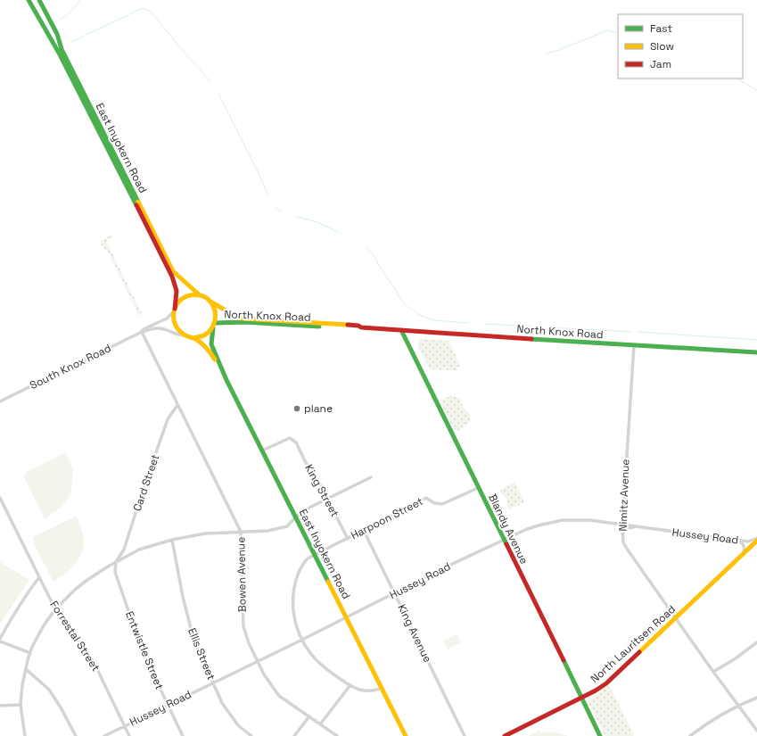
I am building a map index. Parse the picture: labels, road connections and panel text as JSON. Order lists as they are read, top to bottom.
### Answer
{
  "streets": {
    "street": [
      "East Inyokern Road",
      "North Knox Road",
      "South Knox Road",
      "Card Street",
      "King Street",
      "Nimitz Avenue",
      "Harpoon Street",
      "Blandy Avenue",
      "Hussey Road",
      "Bowen Avenue",
      "King Avenue",
      "Forrestal Street",
      "North Lauritsen Road",
      "Entwistle Street",
      "Ellis Street"
    ]
  },
  "crossings": [
    ["East Inyokern Road", "North Knox Road"],
    ["East Inyokern Road", "South Knox Road"],
    ["East Inyokern Road", "King Street"],
    ["East Inyokern Road", "Harpoon Street"],
    ["East Inyokern Road", "Hussey Road"],
    ["North Knox Road", "South Knox Road"],
    ["North Knox Road", "Nimitz Avenue"],
    ["North Knox Road", "Blandy Avenue"],
    ["South Knox Road", "Bowen Avenue"],
    ["Card Street", "Bowen Avenue"],
    ["Card Street", "Entwistle Street"],
    ["King Street", "Harpoon Street"],
    ["Nimitz Avenue", "Hussey Road"],
    ["Nimitz Avenue", "North Lauritsen Road"],
    ["Harpoon Street", "Blandy Avenue"],
    ["Harpoon Street", "Hussey Road"],
    ["Harpoon Street", "King Avenue"],
    ["Blandy Avenue", "Hussey Road"],
    ["Blandy Avenue", "North Lauritsen Road"],
    ["Hussey Road", "Bowen Avenue"],
    ["Hussey Road", "King Avenue"],
    ["Hussey Road", "Forrestal Street"],
    ["Hussey Road", "North Lauritsen Road"],
    ["Hussey Road", "Entwistle Street"],
    ["Hussey Road", "Ellis Street"]
  ],
  "places": ["plane"],
  "legend": ["Fast", "Slow", "Jam"]
}
